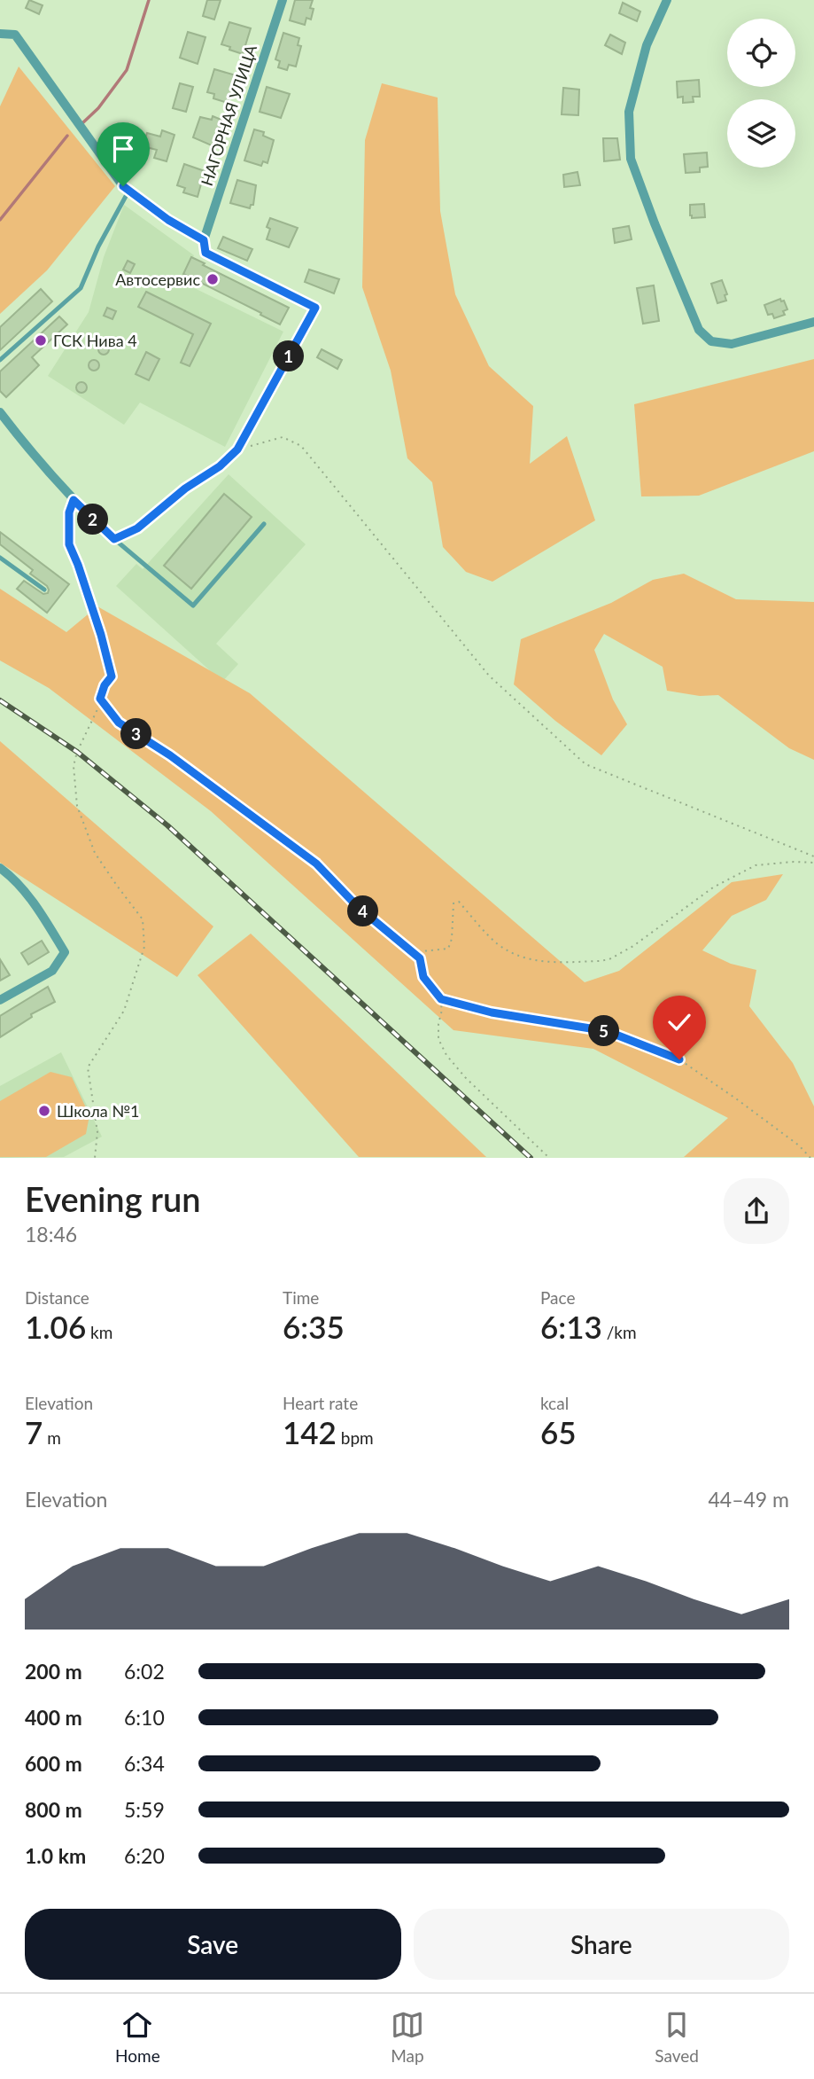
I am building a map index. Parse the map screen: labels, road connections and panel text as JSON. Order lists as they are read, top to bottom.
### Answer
{
  "streets": {
    "street": ["НАГОРНАЯ УЛИЦА"]
  },
  "places": ["Автосервис", "ГСК Нива 4", "Школа №1"],
  "page": {
    "pins": [
      "1",
      "2",
      "3",
      "4",
      "5"
    ],
    "heading": ["Evening run", "18:46"],
    "stats": [
      ["Distance", "1.06 km"],
      ["Time", "6:35"],
      ["Pace", "6:13 /km"],
      ["Elevation", "7 m"],
      ["Heart rate", "142 bpm"],
      ["kcal", "65"]
    ],
    "chart": ["Elevation", "44–49 m"],
    "list": [
      {
        "name": "200 m",
        "note": "6:02"
      },
      {
        "name": "400 m",
        "note": "6:10"
      },
      {
        "name": "600 m",
        "note": "6:34"
      },
      {
        "name": "800 m",
        "note": "5:59"
      },
      {
        "name": "1.0 km",
        "note": "6:20"
      }
    ],
    "buttons": ["Save", "Share"],
    "tabs": ["Home", "Map", "Saved"]
  }
}
